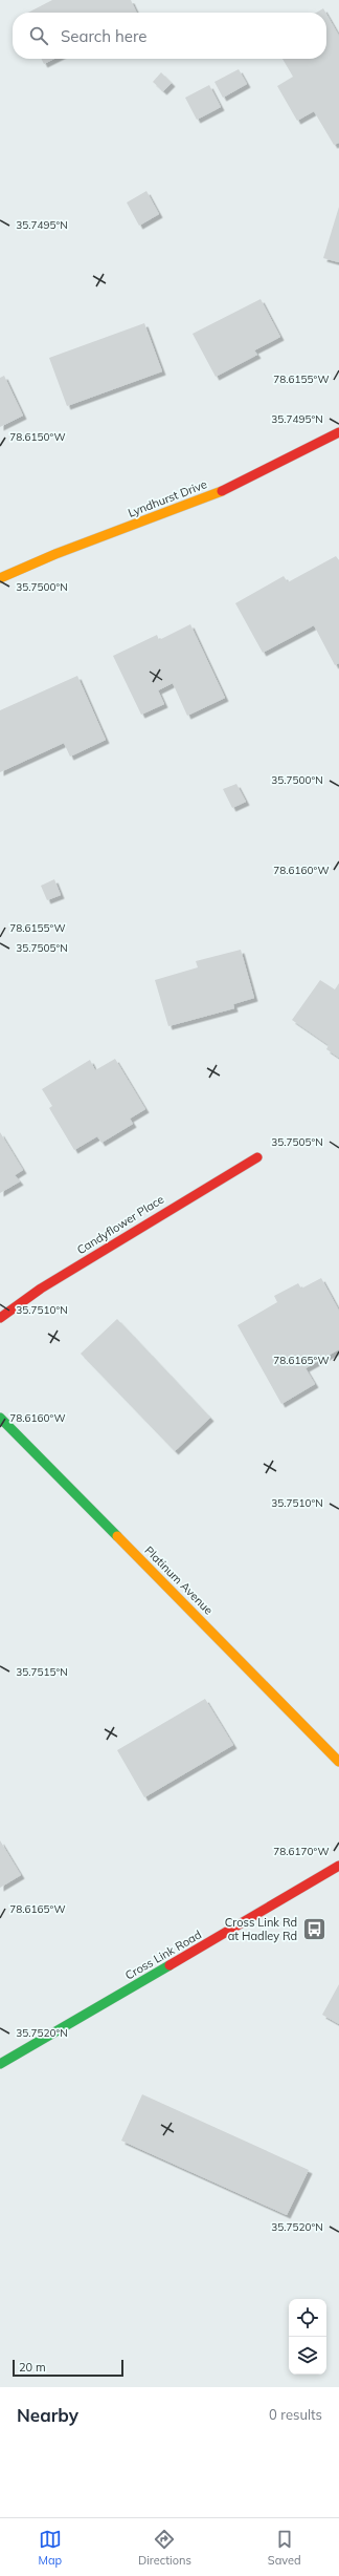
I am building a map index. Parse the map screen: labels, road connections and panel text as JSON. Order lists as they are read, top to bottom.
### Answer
{
  "streets": {
    "street": [
      "Lyndhurst Drive",
      "Candyflower Place",
      "Platinum Avenue",
      "Cross Link Road"
    ]
  },
  "places": {
    "bus stop": ["Cross Link Rd at Hadley Rd"]
  },
  "scale_bar": "20 m",
  "page": {
    "search": "Search here",
    "scale": "20 m",
    "heading": ["Nearby", "0 results"],
    "nav": ["Map", "Directions", "Saved"]
  },
  "coordinates": [
    "35.7495°N",
    "78.6155°W",
    "78.6150°W",
    "35.7500°N",
    "78.6160°W",
    "35.7505°N",
    "35.7510°N",
    "78.6165°W",
    "35.7515°N",
    "78.6170°W",
    "35.7520°N"
  ]
}
